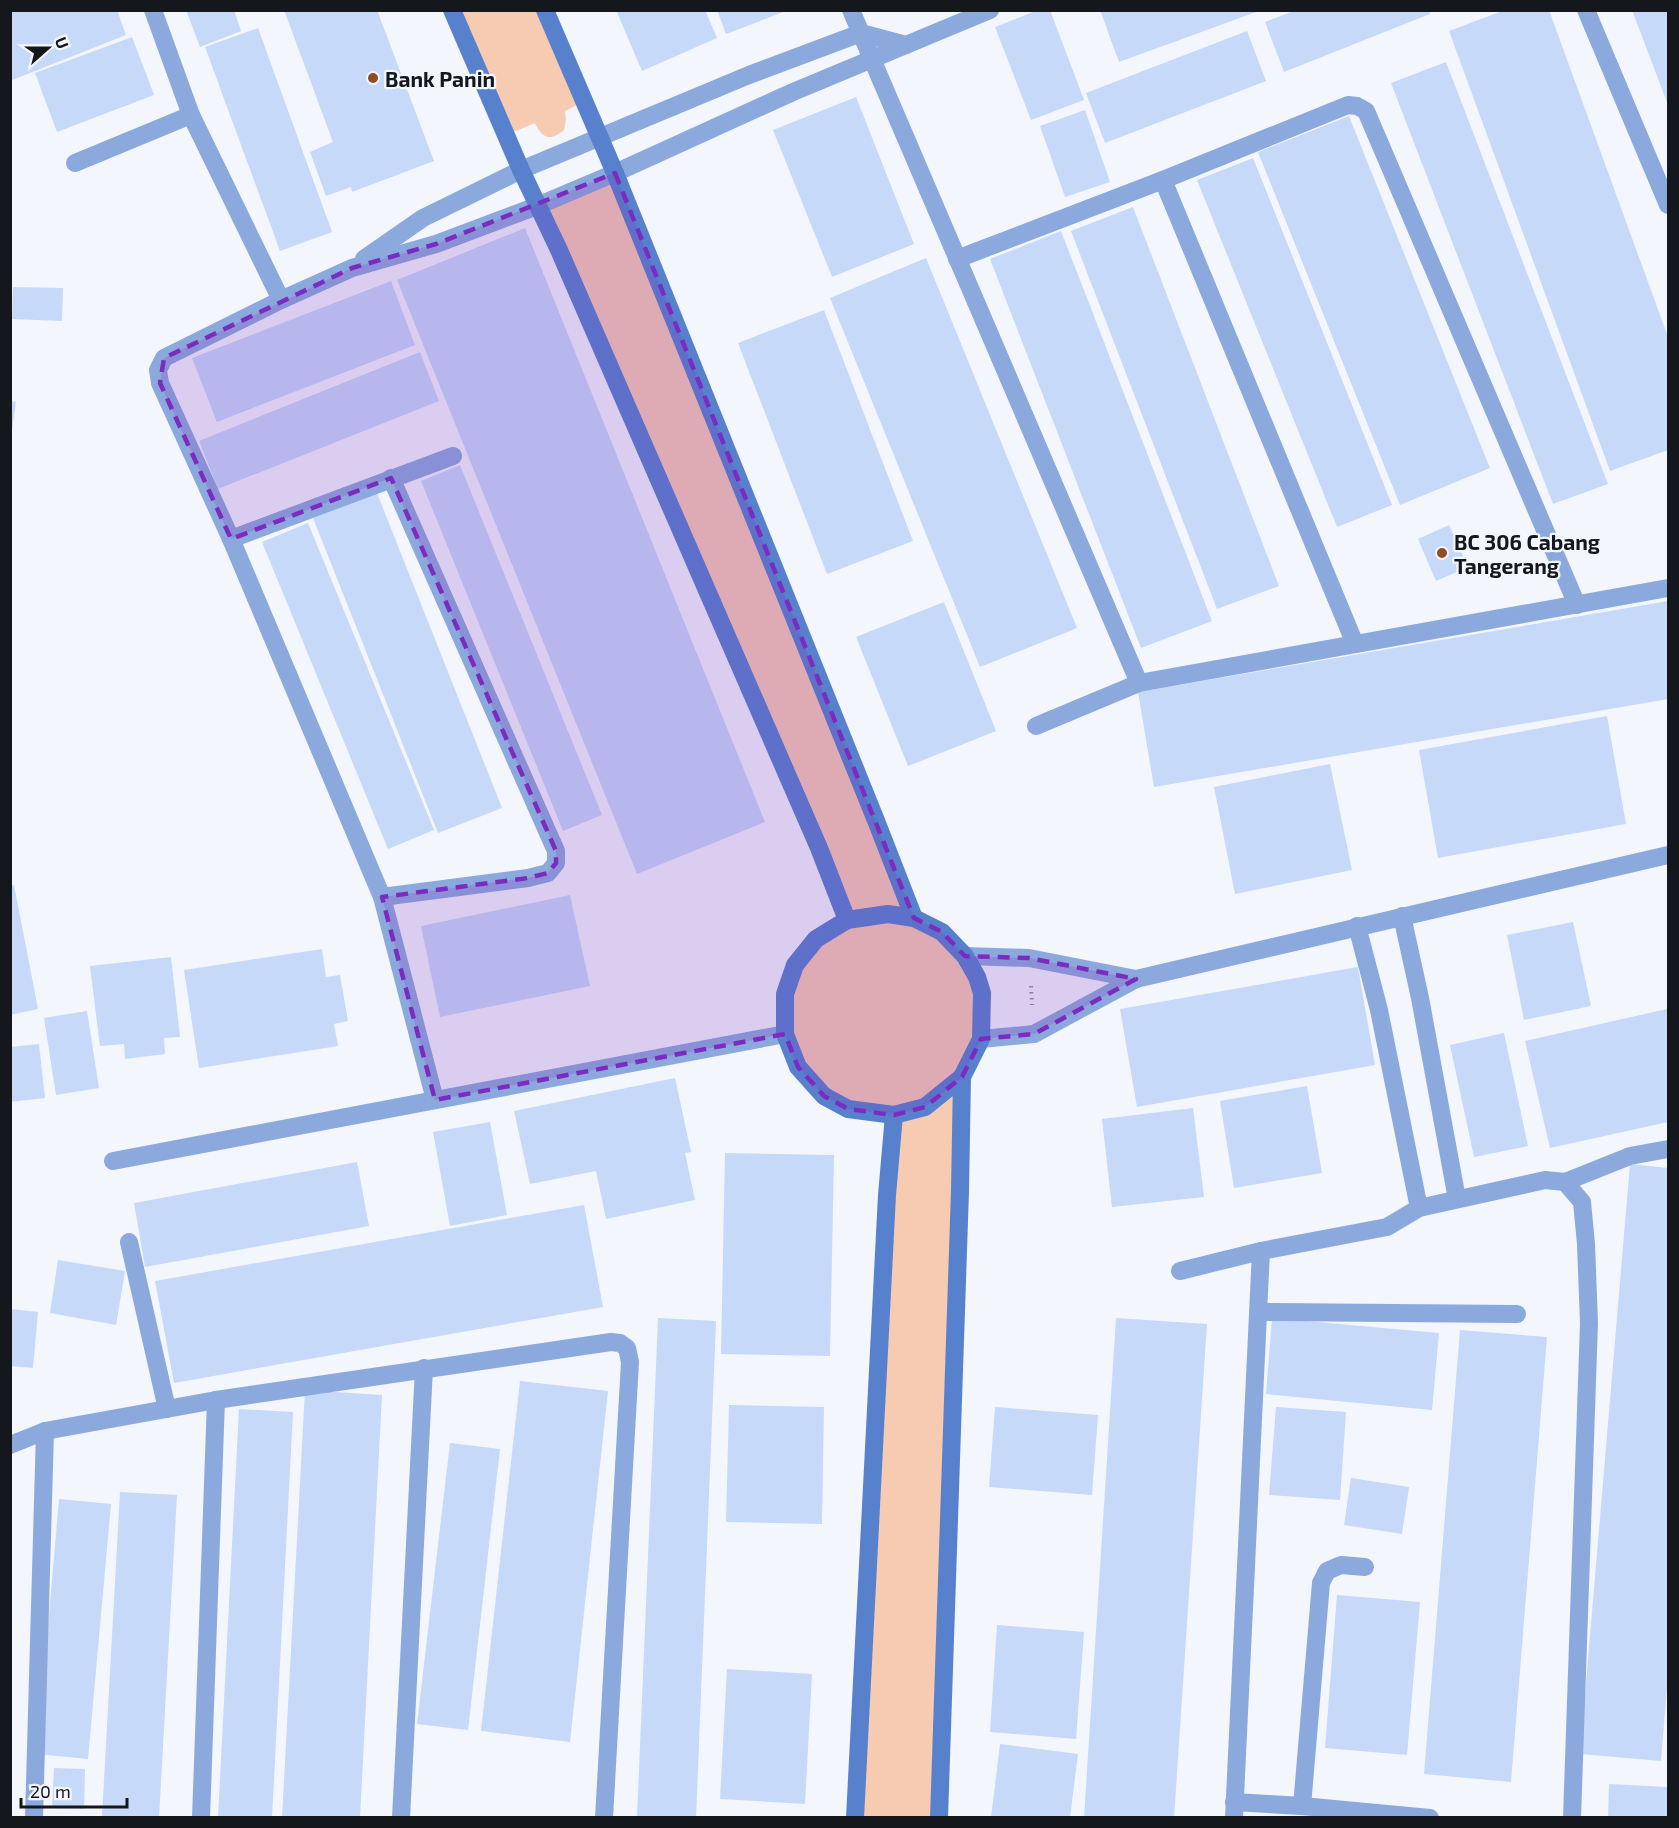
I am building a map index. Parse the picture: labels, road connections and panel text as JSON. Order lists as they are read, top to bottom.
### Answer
{
  "places": ["Bank Panin", "BC 306 Cabang Tangerang"],
  "scale_bar": "20 m",
  "north": "right"
}
